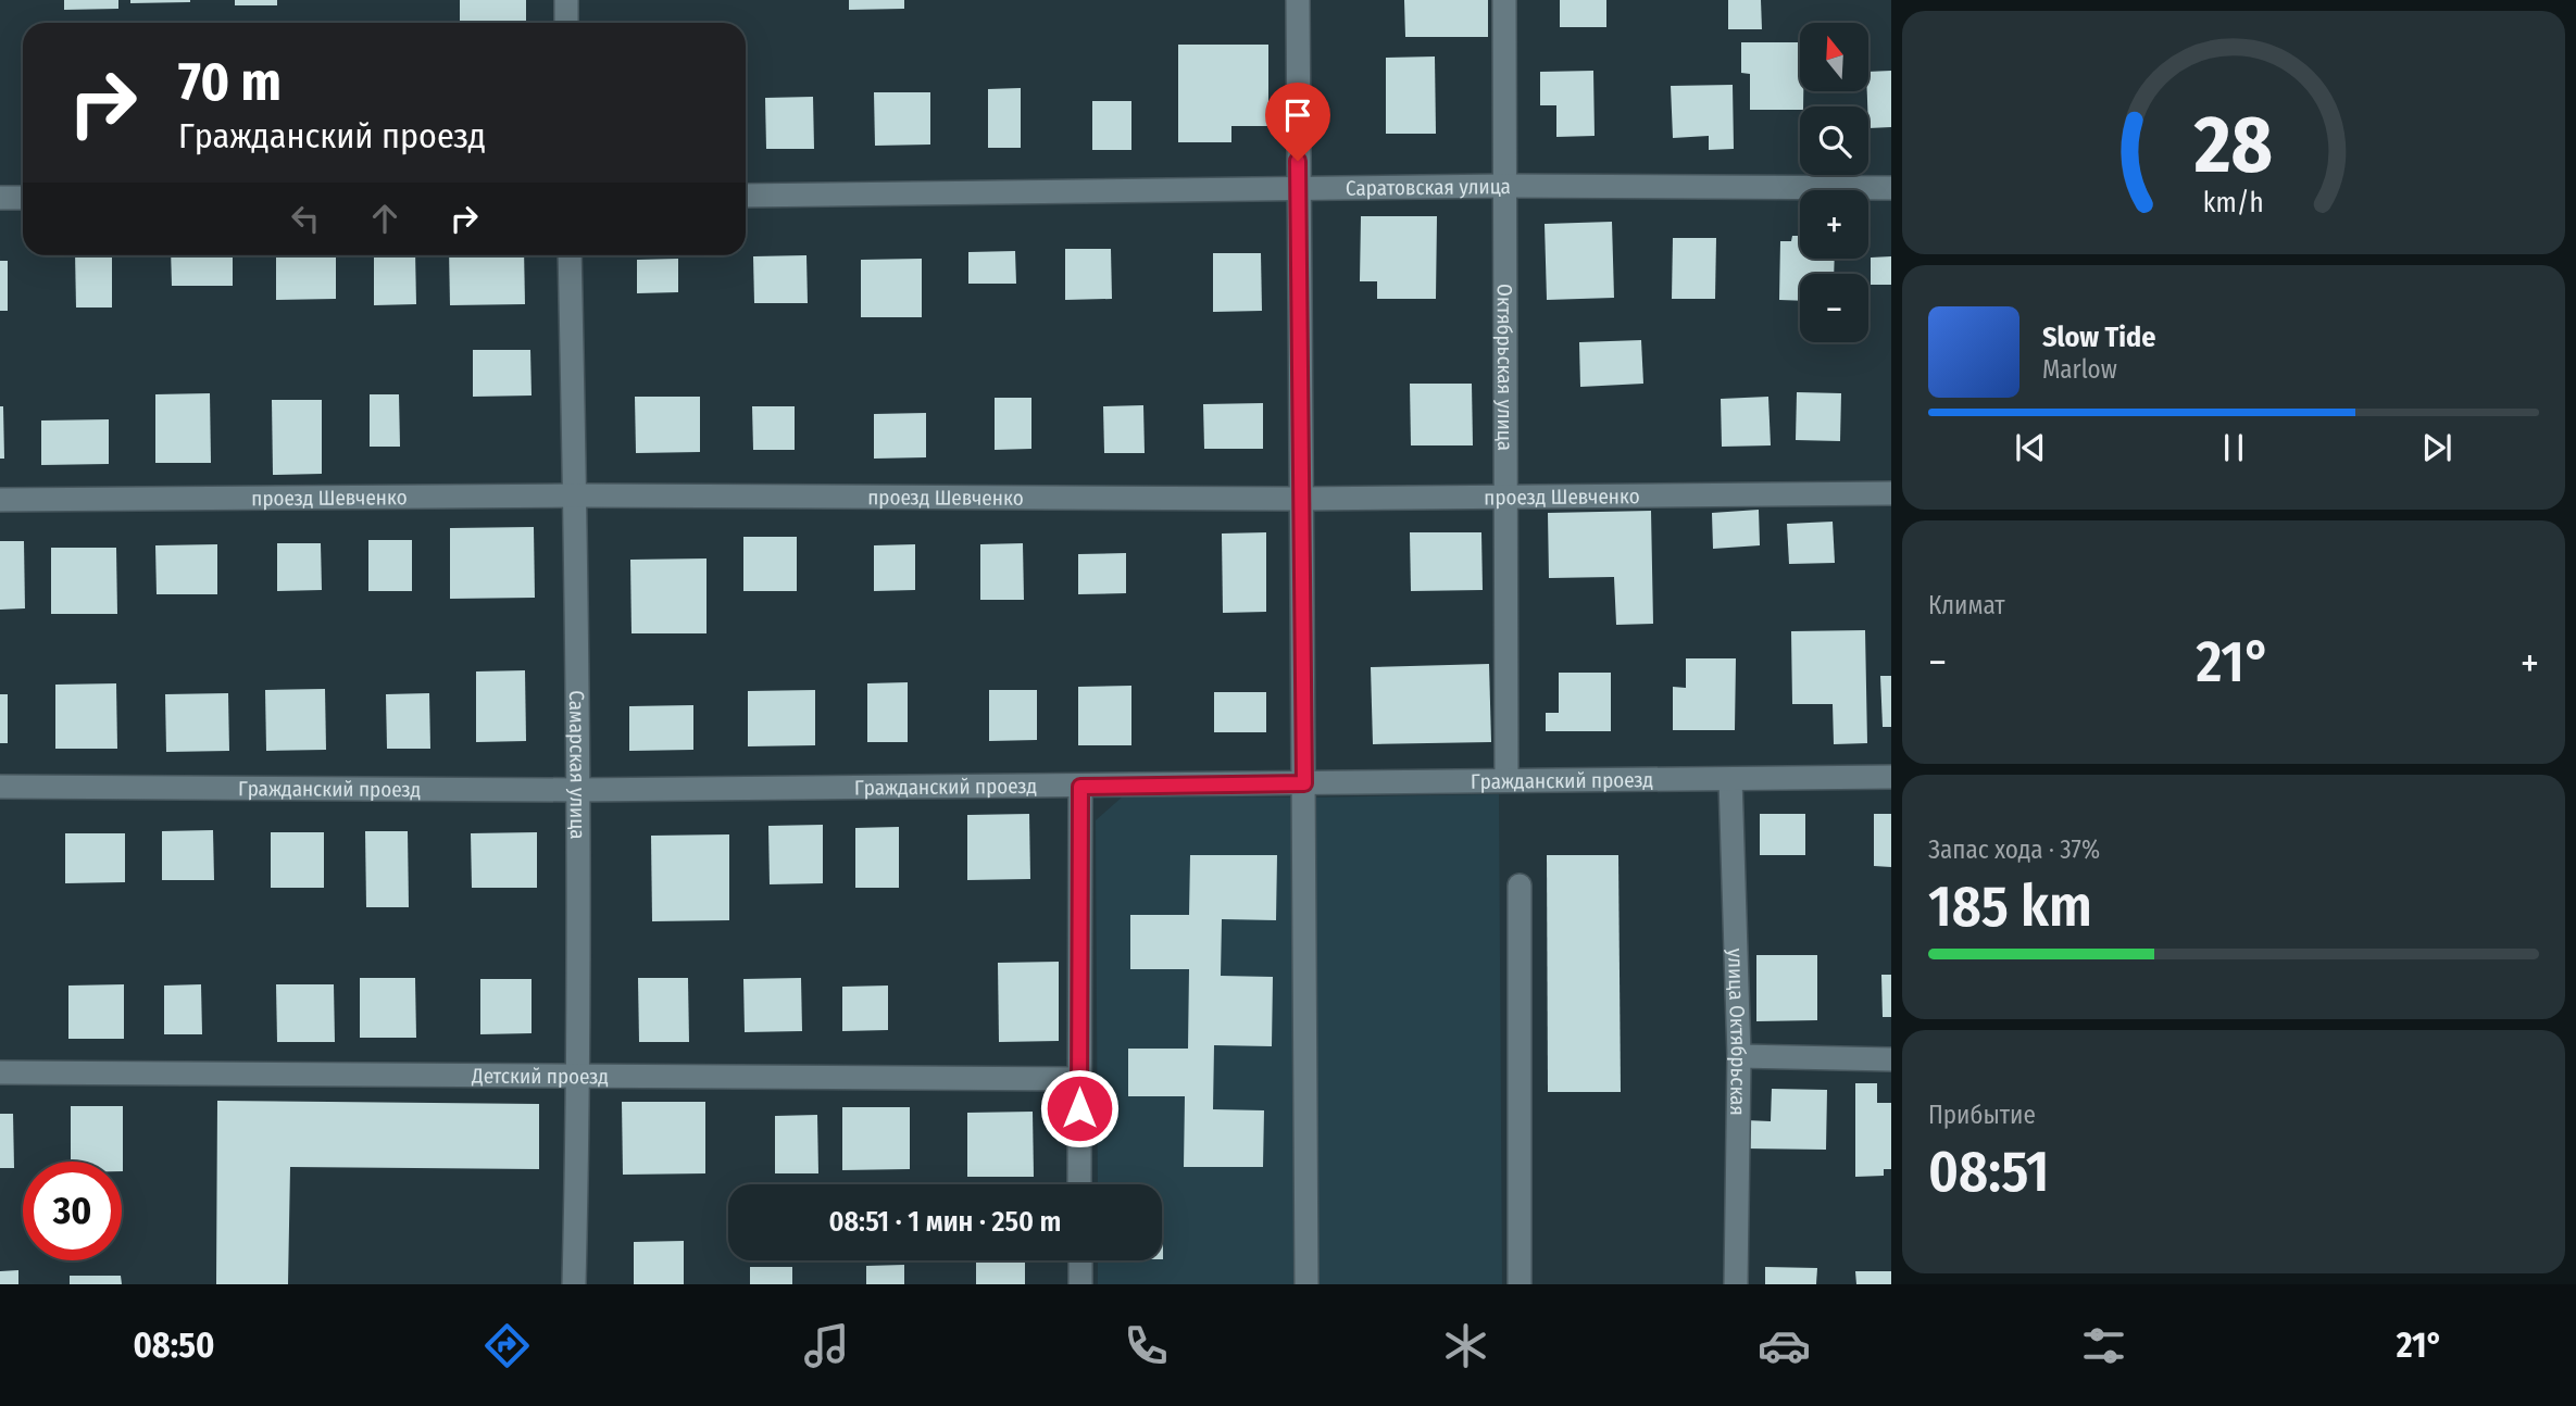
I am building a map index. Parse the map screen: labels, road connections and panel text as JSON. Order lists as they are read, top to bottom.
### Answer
{
  "streets": {
    "street": [
      "Саратовская улица",
      "Октябрьская улица",
      "проезд Шевченко",
      "Самарская улица",
      "Гражданский проезд",
      "улица Октябрьская",
      "Детский проезд"
    ]
  },
  "crossings": [
    ["Саратовская улица", "Октябрьская улица"],
    ["Октябрьская улица", "проезд Шевченко"],
    ["Октябрьская улица", "Гражданский проезд"],
    ["проезд Шевченко", "Самарская улица"],
    ["Самарская улица", "Гражданский проезд"],
    ["Самарская улица", "Детский проезд"],
    ["Гражданский проезд", "улица Октябрьская"]
  ],
  "north": "top",
  "page": {
    "map_buttons": ["+", "−"],
    "turn": ["70 m", "Гражданский проезд"],
    "song": ["Slow Tide", "Marlow"],
    "tile": [
      "Климат",
      ["Запас хода · 37%", "185 km"],
      ["Прибытие", "08:51"]
    ],
    "heat": ["−", "21°", "+"],
    "limit": "30",
    "trip": "08:51 · 1 мин · 250 m",
    "tabs": ["08:50", "21°"],
    "gauge": ["28", "km/h"]
  }
}
